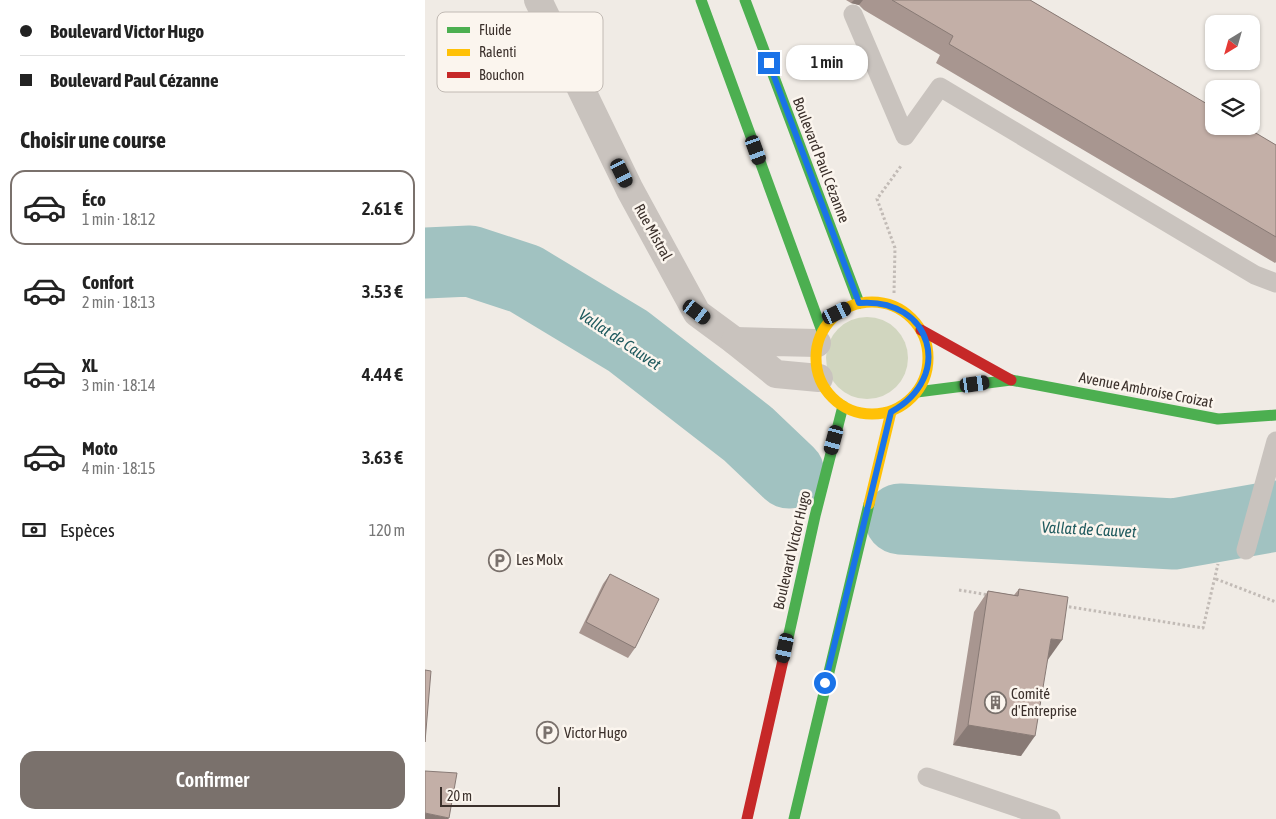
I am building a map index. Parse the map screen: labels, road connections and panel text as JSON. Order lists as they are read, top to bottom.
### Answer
{
  "streets": {
    "main road": ["Boulevard Paul Cézanne", "Avenue Ambroise Croizat", "Boulevard Victor Hugo"],
    "street": ["Rue Mistral"]
  },
  "crossings": [
    ["Boulevard Paul Cézanne", "Rue Mistral"],
    ["Boulevard Paul Cézanne", "Avenue Ambroise Croizat"],
    ["Boulevard Paul Cézanne", "Boulevard Victor Hugo"],
    ["Rue Mistral", "Avenue Ambroise Croizat"],
    ["Rue Mistral", "Boulevard Victor Hugo"],
    ["Avenue Ambroise Croizat", "Boulevard Victor Hugo"]
  ],
  "water": ["Vallat de Cauvet"],
  "places": {
    "parking": ["Les Molx", "Victor Hugo"],
    "building": ["Comité d'Entreprise"]
  },
  "legend": ["Fluide", "Ralenti", "Bouchon"],
  "scale_bar": "20 m",
  "north": "bottom left",
  "page": {
    "banner": ["Boulevard Victor Hugo", "Boulevard Paul Cézanne"],
    "bubble": "1 min",
    "heading": "Choisir une course",
    "list": [
      {
        "name": "Éco",
        "note": "1 min · 18:12",
        "value": "2.61 €"
      },
      {
        "name": "Confort",
        "note": "2 min · 18:13",
        "value": "3.53 €"
      },
      {
        "name": "XL",
        "note": "3 min · 18:14",
        "value": "4.44 €"
      },
      {
        "name": "Moto",
        "note": "4 min · 18:15",
        "value": "3.63 €"
      }
    ],
    "pay": ["Espèces", "120 m"],
    "buttons": "Confirmer",
    "scale": "20 m"
  }
}
